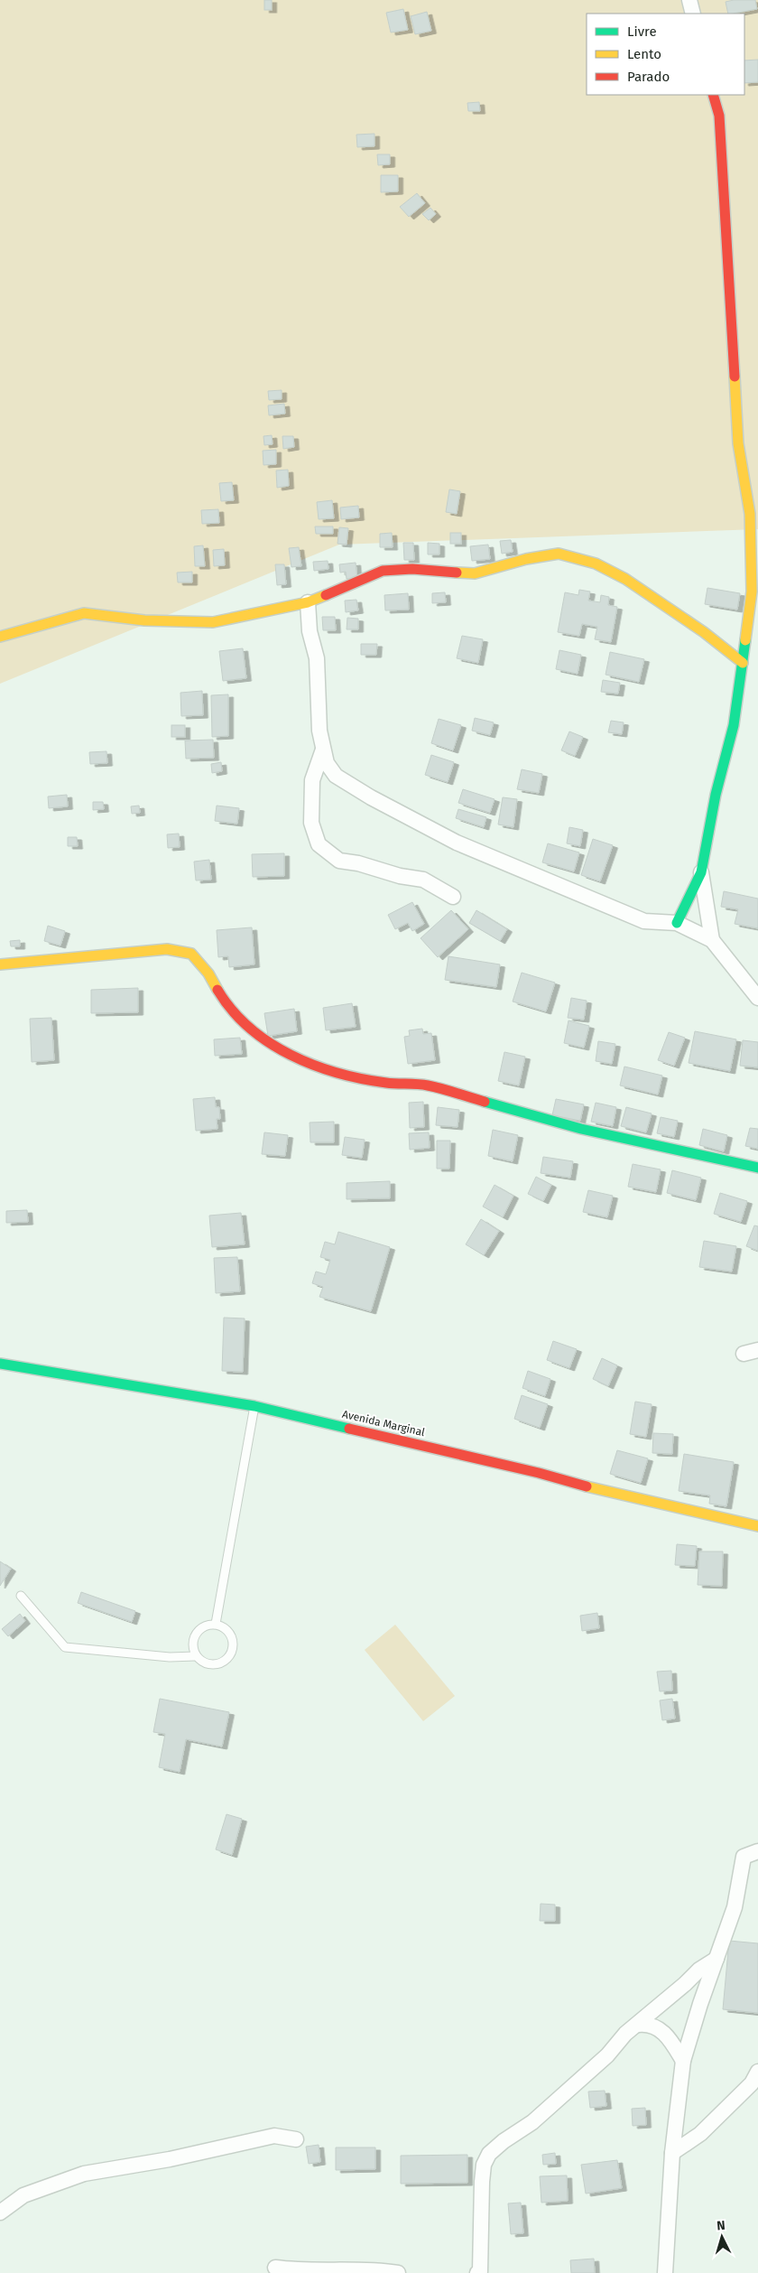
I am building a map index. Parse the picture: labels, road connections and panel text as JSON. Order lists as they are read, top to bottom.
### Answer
{
  "streets": {
    "street": ["Avenida Marginal"]
  },
  "legend": ["Livre", "Lento", "Parado"],
  "north": "top"
}
